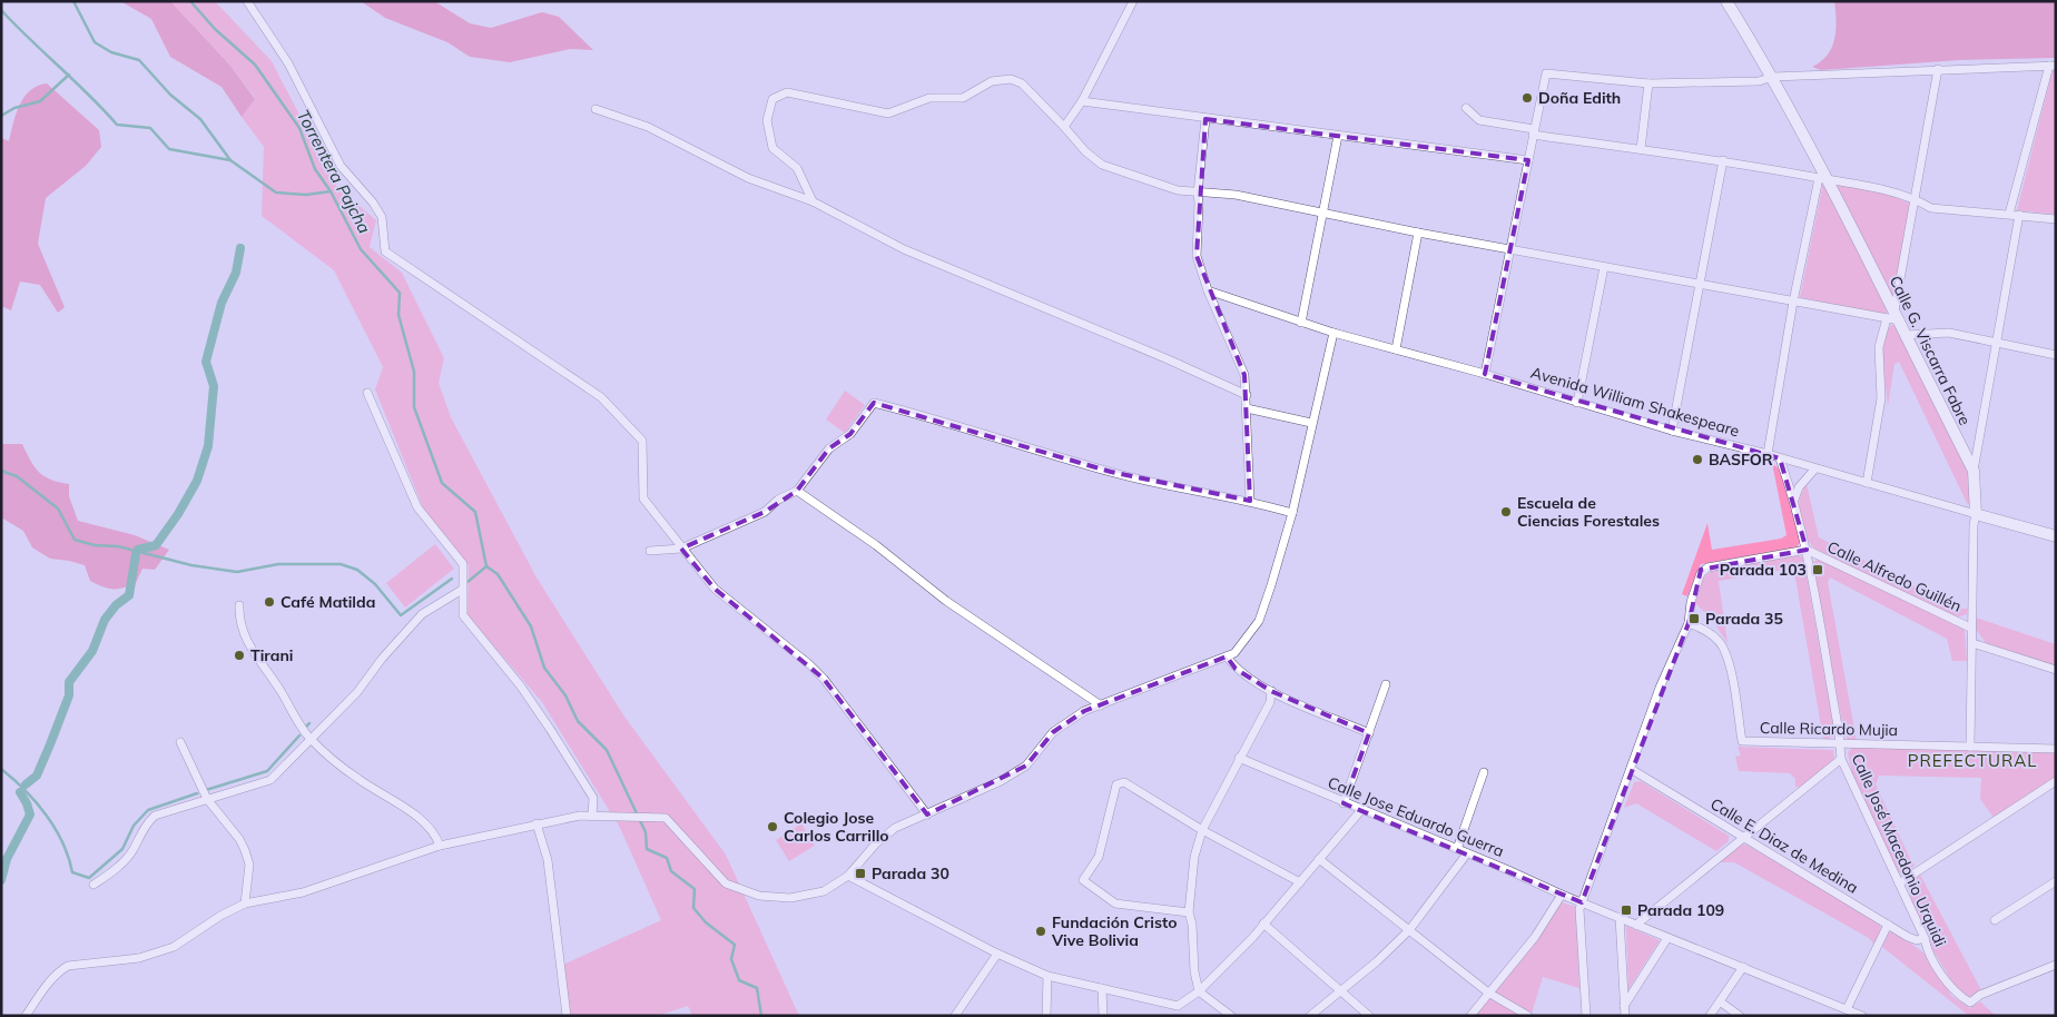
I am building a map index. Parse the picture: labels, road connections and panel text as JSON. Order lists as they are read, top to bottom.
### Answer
{
  "streets": {
    "street": [
      "Calle G. Viscarra Fabre",
      "Avenida William Shakespeare",
      "Calle Alfredo Guillén",
      "Calle Ricardo Mujia",
      "Calle Jose Eduardo Guerra",
      "Calle E. Diaz de Medina",
      "Calle José Macedonio Urquidi"
    ]
  },
  "crossings": [
    ["Calle G. Viscarra Fabre", "Avenida William Shakespeare"],
    ["Calle G. Viscarra Fabre", "Calle Alfredo Guillén"],
    ["Calle G. Viscarra Fabre", "Calle Ricardo Mujia"],
    ["Avenida William Shakespeare", "Calle José Macedonio Urquidi"],
    ["Calle Alfredo Guillén", "Calle José Macedonio Urquidi"],
    ["Calle Ricardo Mujia", "Calle José Macedonio Urquidi"],
    ["Calle E. Diaz de Medina", "Calle José Macedonio Urquidi"]
  ],
  "districts": ["PREFECTURAL"],
  "water": ["Torrentera Pajcha"],
  "places": {
    "other": [
      "Doña Edith",
      "BASFOR",
      "Escuela de Ciencias Forestales",
      "Café Matilda",
      "Tirani",
      "Colegio Jose Carlos Carrillo",
      "Fundación Cristo Vive Bolivia"
    ],
    "transit": [
      "Parada 103",
      "Parada 35",
      "Parada 30",
      "Parada 109"
    ]
  }
}
